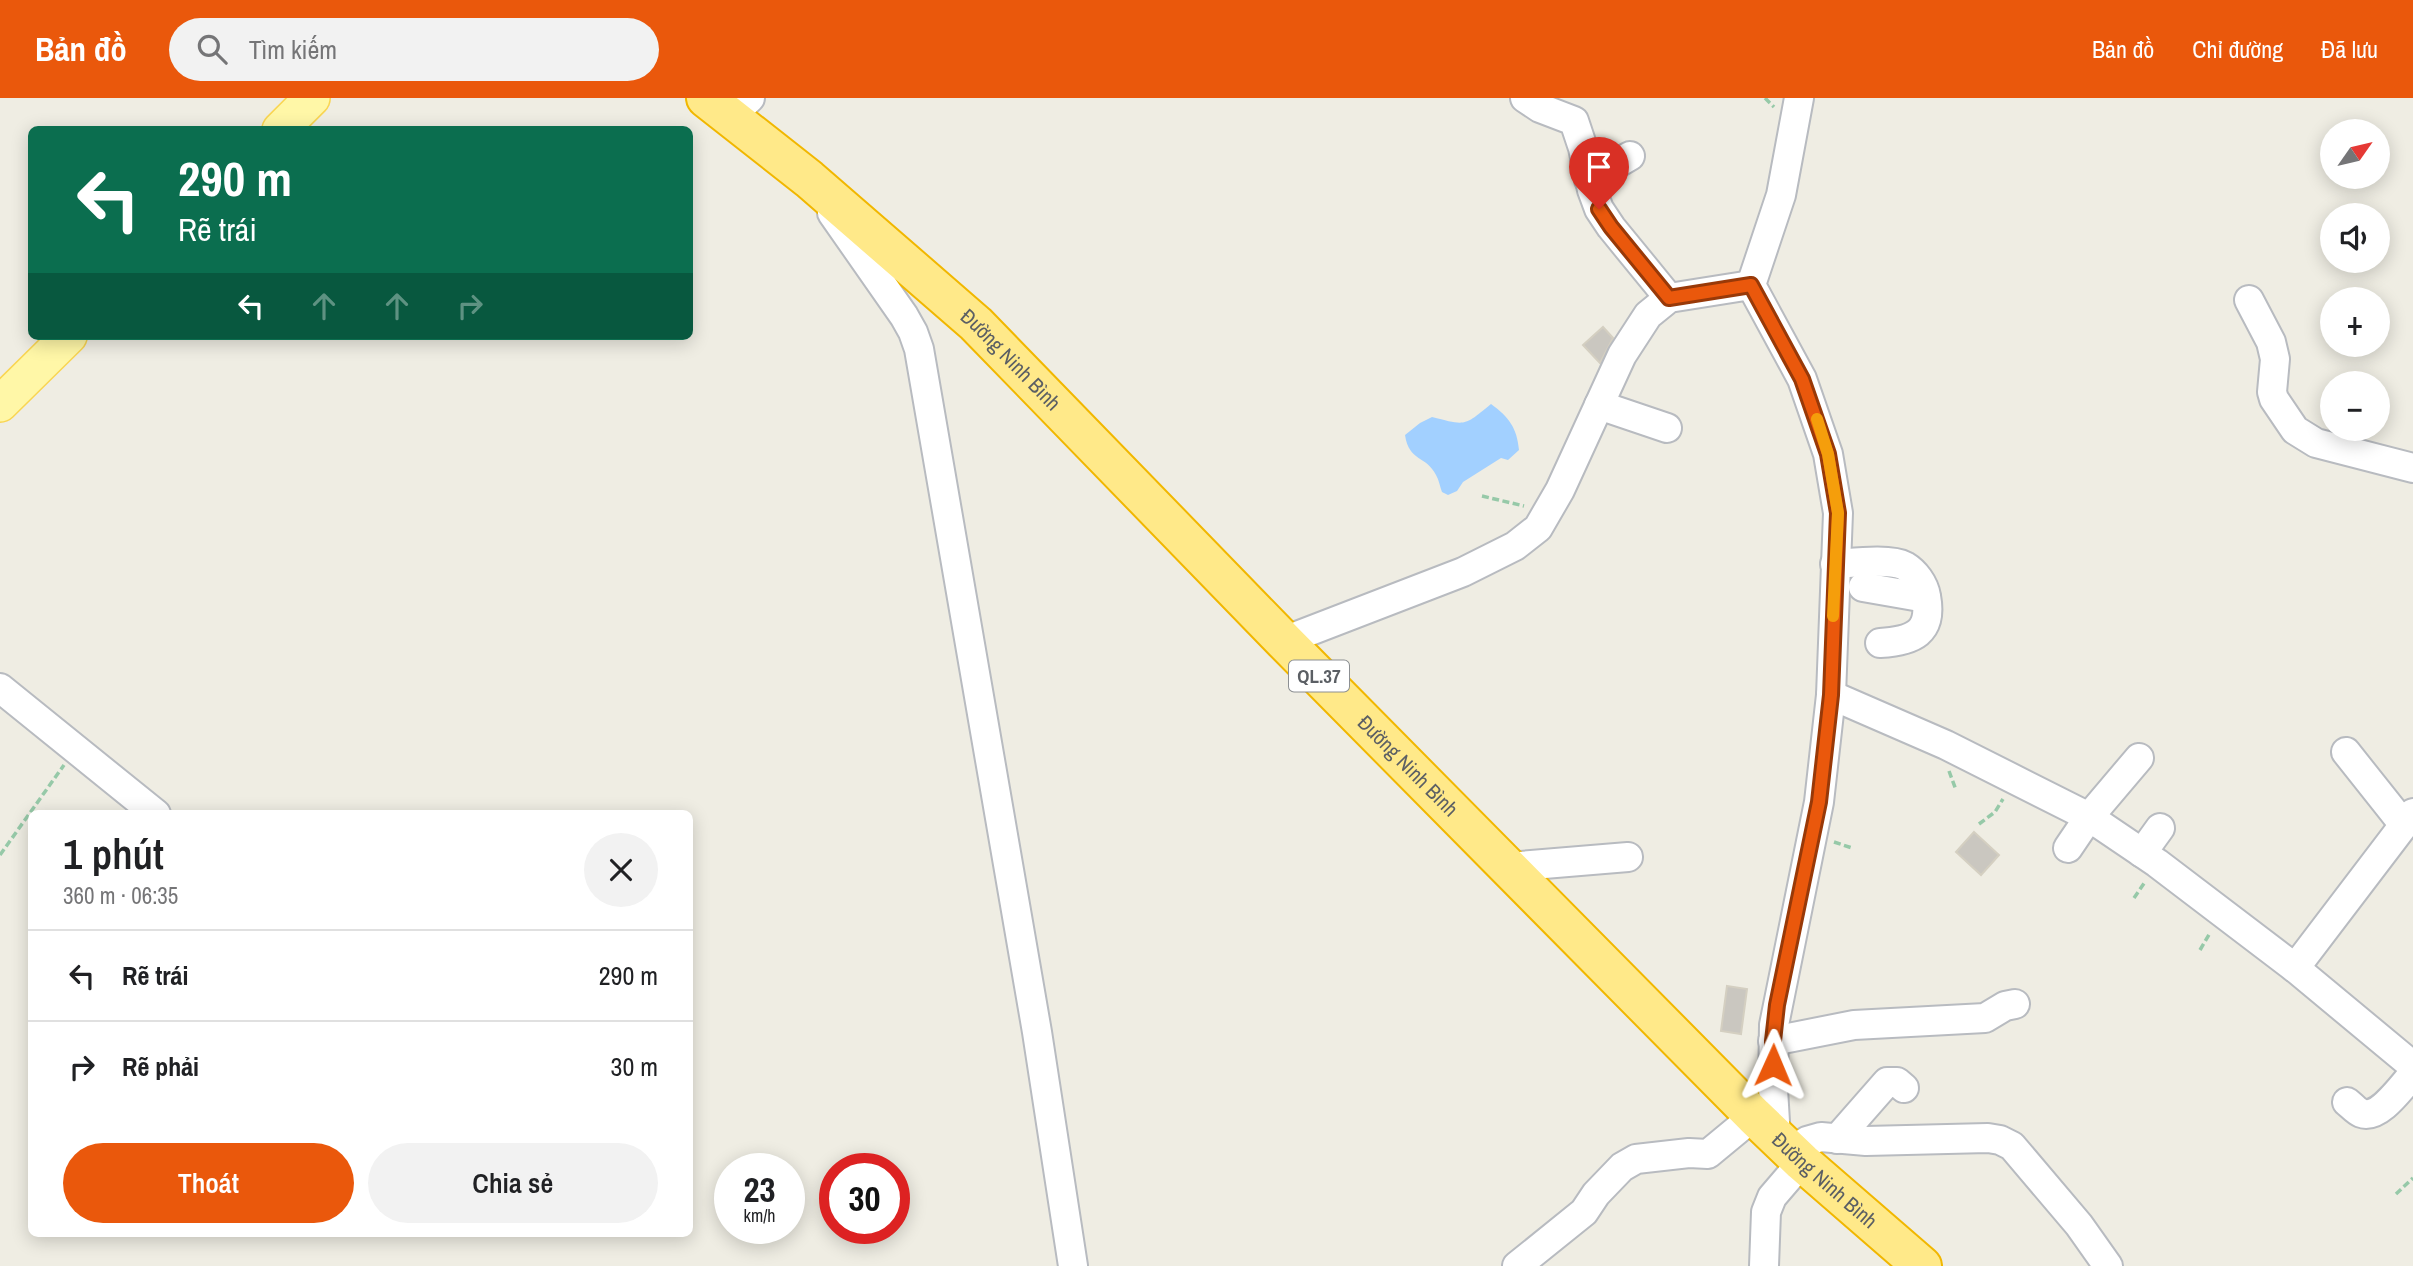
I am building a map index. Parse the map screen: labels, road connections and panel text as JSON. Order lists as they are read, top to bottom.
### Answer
{
  "streets": {
    "highway": ["Đường Ninh Bình", "QL.37"]
  },
  "north": "top right",
  "page": {
    "header": "Bản đồ",
    "search": "Tìm kiếm",
    "nav": ["Bản đồ", "Chỉ đường", "Đã lưu"],
    "map_buttons": ["+", "−"],
    "turn": ["290 m", "Rẽ trái"],
    "heading": ["1 phút", "360 m · 06:35"],
    "list": [
      {
        "name": "Rẽ trái",
        "value": "290 m"
      },
      {
        "name": "Rẽ phải",
        "value": "30 m"
      }
    ],
    "buttons": ["Thoát", "Chia sẻ"],
    "speed": "23 km/h",
    "limit": "30"
  }
}
